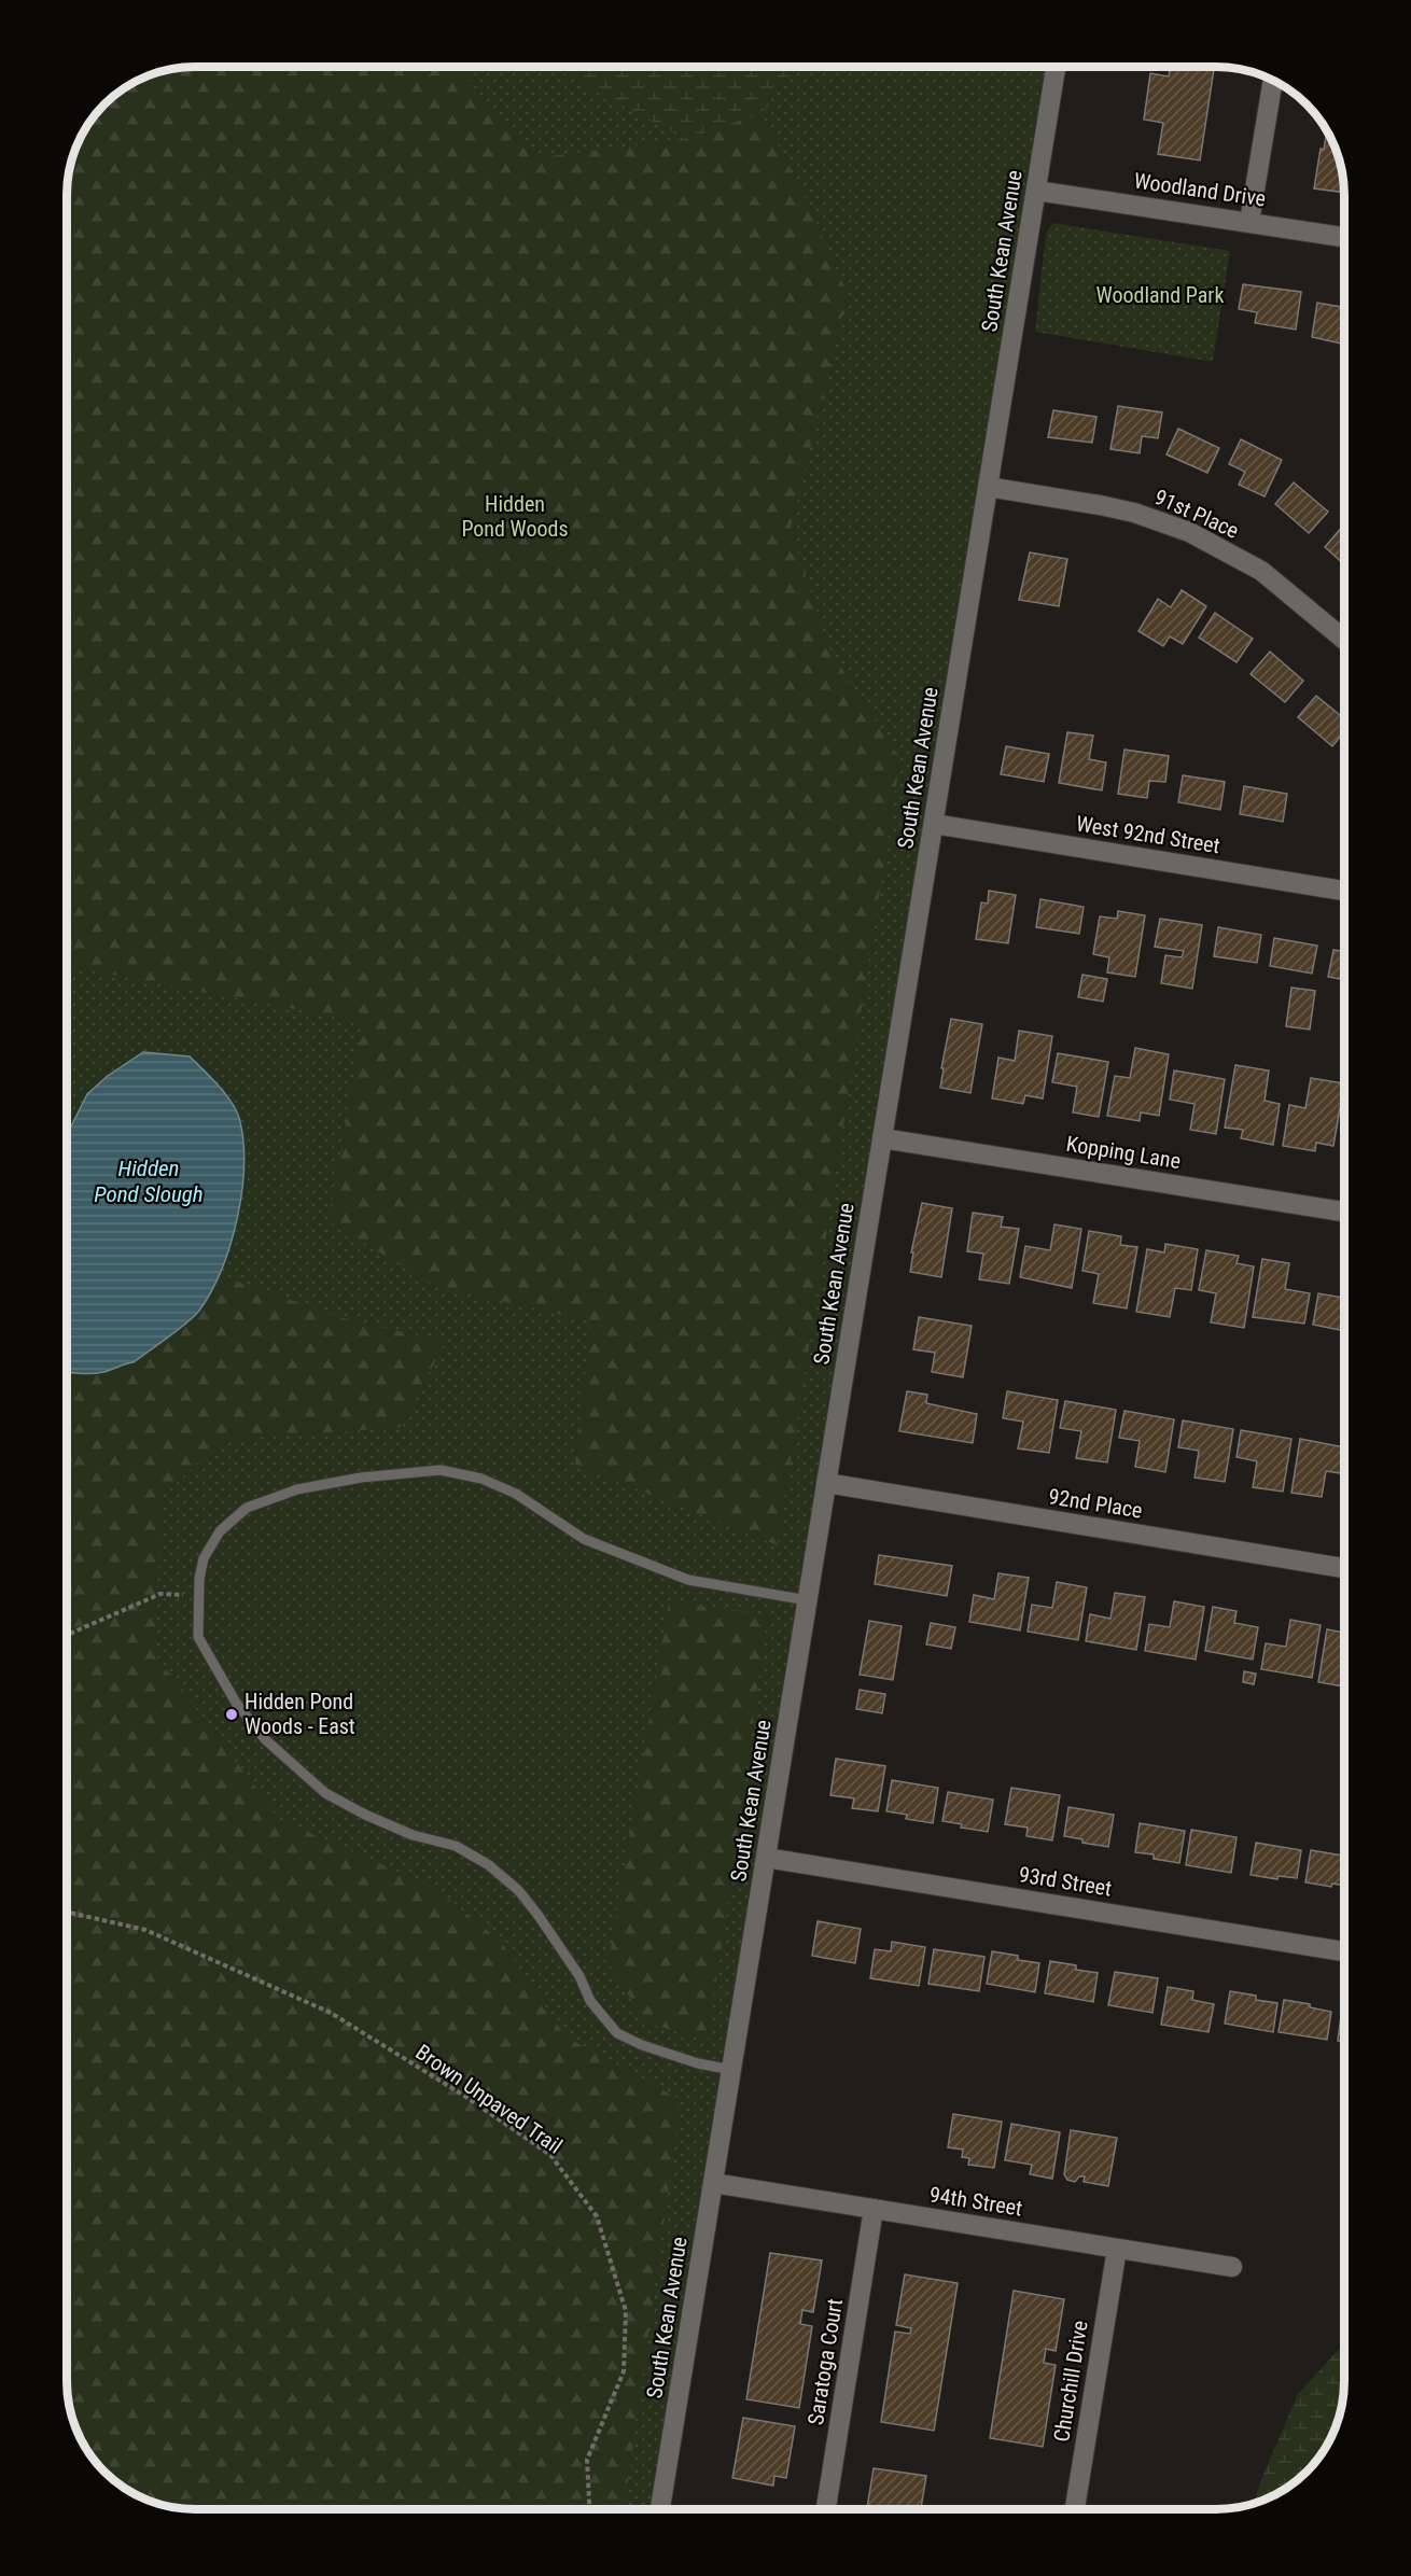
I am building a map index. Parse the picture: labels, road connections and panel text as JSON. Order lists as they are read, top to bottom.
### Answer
{
  "streets": {
    "street": [
      "Woodland Drive",
      "South Kean Avenue",
      "91st Place",
      "West 92nd Street",
      "Kopping Lane",
      "92nd Place",
      "93rd Street",
      "94th Street",
      "Saratoga Court",
      "Churchill Drive"
    ],
    "path": ["Brown Unpaved Trail"]
  },
  "crossings": [
    ["Woodland Drive", "South Kean Avenue"],
    ["South Kean Avenue", "91st Place"],
    ["South Kean Avenue", "West 92nd Street"],
    ["South Kean Avenue", "Kopping Lane"],
    ["South Kean Avenue", "92nd Place"],
    ["South Kean Avenue", "93rd Street"],
    ["South Kean Avenue", "94th Street"],
    ["94th Street", "Saratoga Court"],
    ["94th Street", "Churchill Drive"]
  ],
  "water": ["Hidden Pond Slough"],
  "parks": ["Woodland Park", "Hidden Pond Woods"],
  "places": ["Hidden Pond Woods - East"]
}
